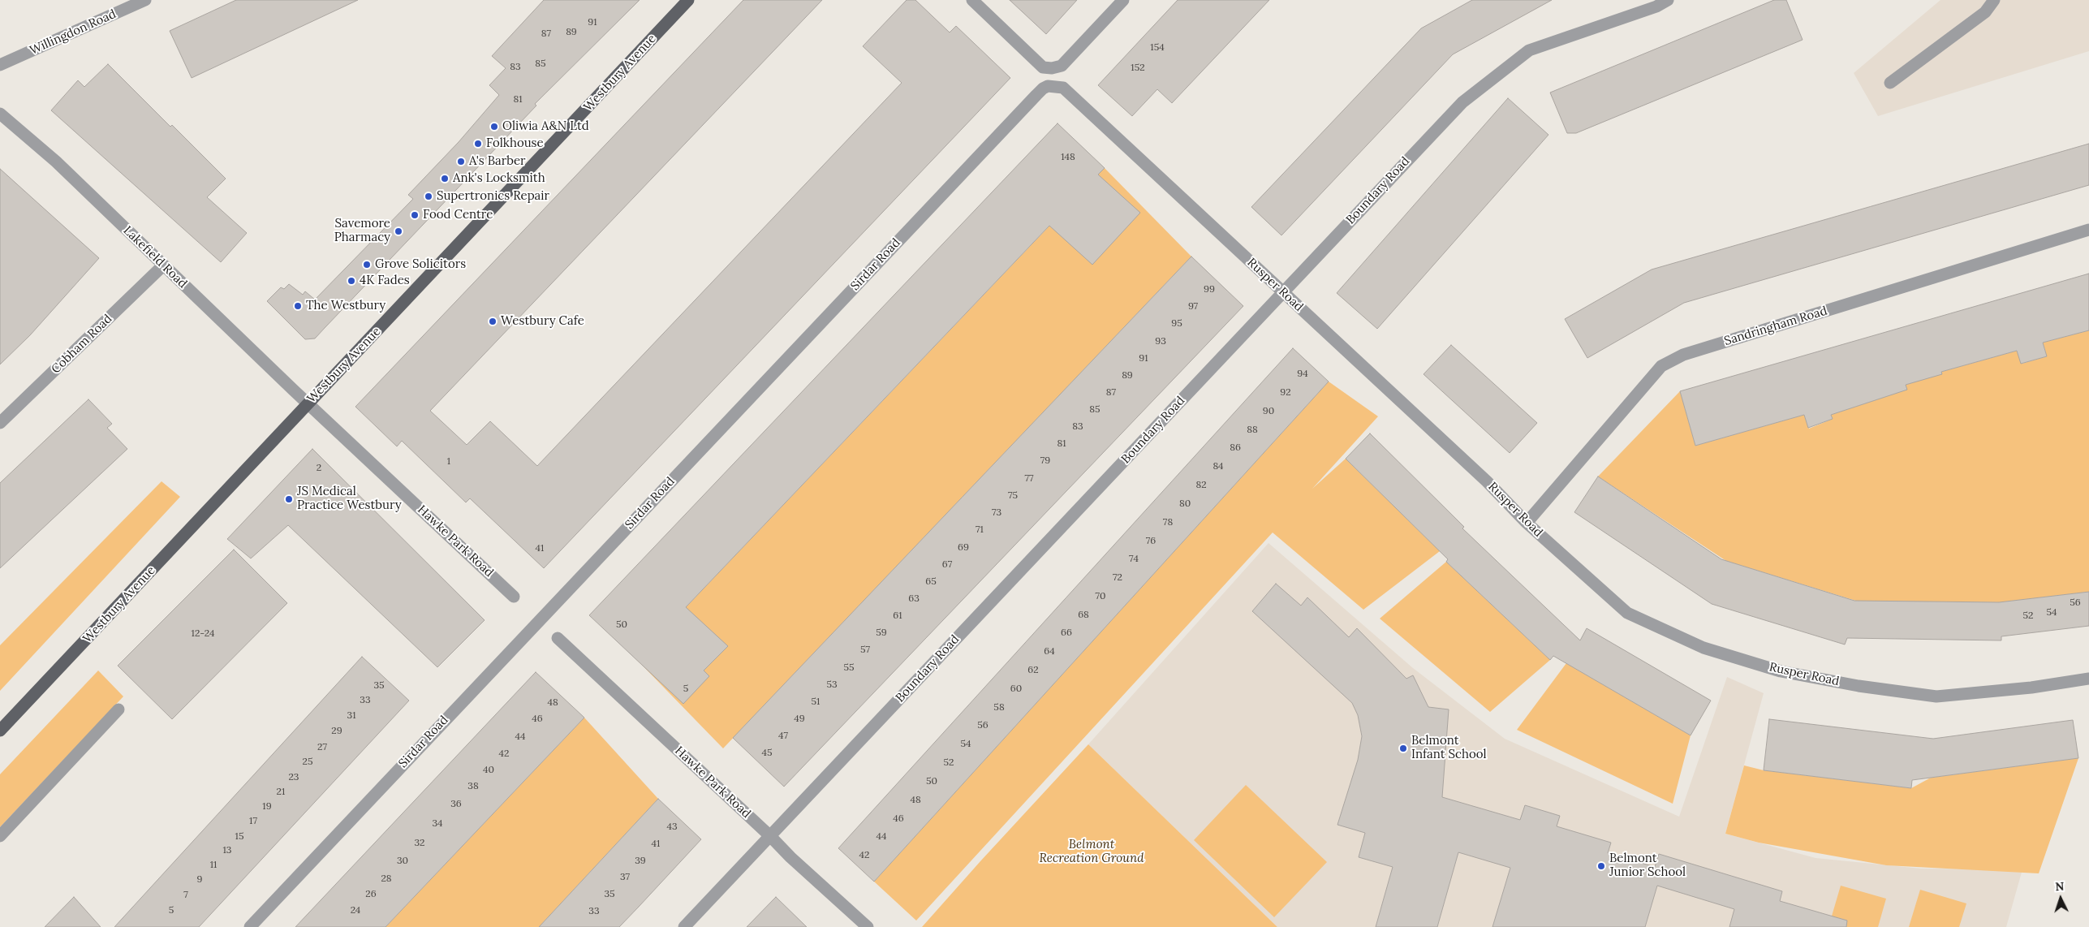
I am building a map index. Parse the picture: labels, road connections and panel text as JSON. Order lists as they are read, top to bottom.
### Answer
{
  "streets": {
    "main road": ["Westbury Avenue"],
    "street": [
      "Willingdon Road",
      "Boundary Road",
      "Lakefield Road",
      "Sirdar Road",
      "Rusper Road",
      "Sandringham Road",
      "Cobham Road",
      "Hawke Park Road"
    ]
  },
  "crossings": [
    ["Westbury Avenue", "Lakefield Road"],
    ["Westbury Avenue", "Hawke Park Road"],
    ["Boundary Road", "Rusper Road"],
    ["Boundary Road", "Hawke Park Road"],
    ["Lakefield Road", "Cobham Road"],
    ["Lakefield Road", "Hawke Park Road"],
    ["Sirdar Road", "Rusper Road"],
    ["Rusper Road", "Sandringham Road"]
  ],
  "parks": ["Belmont Recreation Ground"],
  "places": [
    "Oliwia A&N Ltd",
    "Folkhouse",
    "A's Barber",
    "Ank's Locksmith",
    "Supertronics Repair",
    "Food Centre",
    "Savemore Pharmacy",
    "Grove Solicitors",
    "4K Fades",
    "The Westbury",
    "Westbury Cafe",
    "JS Medical Practice Westbury",
    "Belmont Infant School",
    "Belmont Junior School"
  ],
  "house_numbers": [
    "91",
    "89",
    "87",
    "154",
    "85",
    "83",
    "152",
    "81",
    "148",
    "99",
    "97",
    "95",
    "93",
    "91",
    "94",
    "89",
    "87",
    "92",
    "85",
    "90",
    "83",
    "88",
    "81",
    "86",
    "79",
    "1",
    "84",
    "2",
    "77",
    "82",
    "75",
    "80",
    "73",
    "78",
    "71",
    "76",
    "69",
    "41",
    "74",
    "67",
    "72",
    "65",
    "70",
    "63",
    "56",
    "54",
    "68",
    "61",
    "52",
    "50",
    "59",
    "66",
    "12-24",
    "57",
    "64",
    "55",
    "62",
    "53",
    "35",
    "5",
    "60",
    "33",
    "51",
    "48",
    "58",
    "31",
    "46",
    "49",
    "56",
    "29",
    "47",
    "44",
    "54",
    "27",
    "45",
    "42",
    "25",
    "52",
    "40",
    "23",
    "50",
    "38",
    "21",
    "48",
    "36",
    "19",
    "46",
    "17",
    "34",
    "43",
    "15",
    "44",
    "32",
    "41",
    "13",
    "42",
    "30",
    "39",
    "11",
    "37",
    "28",
    "9",
    "26",
    "35",
    "7",
    "5",
    "24",
    "33"
  ],
  "north": "top"
}
